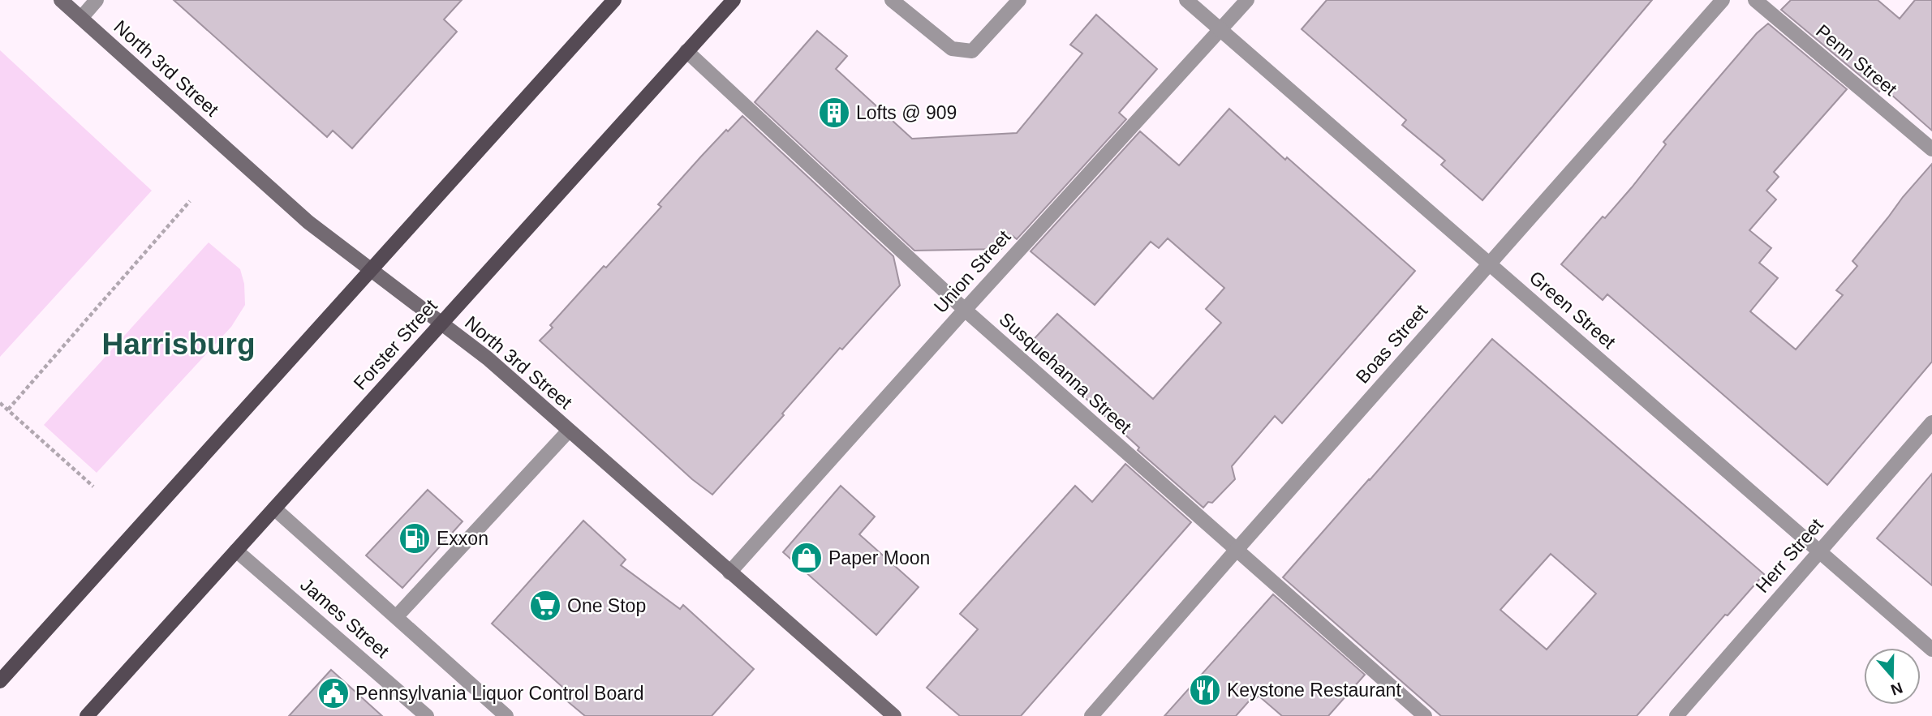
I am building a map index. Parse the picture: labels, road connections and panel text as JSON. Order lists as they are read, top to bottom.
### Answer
{
  "streets": {
    "main road": ["North 3rd Street", "Forster Street"],
    "street": [
      "Penn Street",
      "Union Street",
      "Green Street",
      "Boas Street",
      "Susquehanna Street",
      "Herr Street",
      "James Street"
    ]
  },
  "crossings": [
    ["North 3rd Street", "Union Street"],
    ["North 3rd Street", "Forster Street"],
    ["Union Street", "Green Street"],
    ["Union Street", "Susquehanna Street"],
    ["Green Street", "Boas Street"],
    ["Green Street", "Herr Street"],
    ["Boas Street", "Susquehanna Street"],
    ["Forster Street", "Susquehanna Street"],
    ["Forster Street", "James Street"]
  ],
  "districts": ["Harrisburg"],
  "places": {
    "building": ["Lofts @ 909"],
    "fuel station": ["Exxon"],
    "shop": ["Paper Moon"],
    "supermarket": ["One Stop"],
    "restaurant": ["Keystone Restaurant"],
    "public building": ["Pennsylvania Liquor Control Board"]
  },
  "north": "bottom"
}
